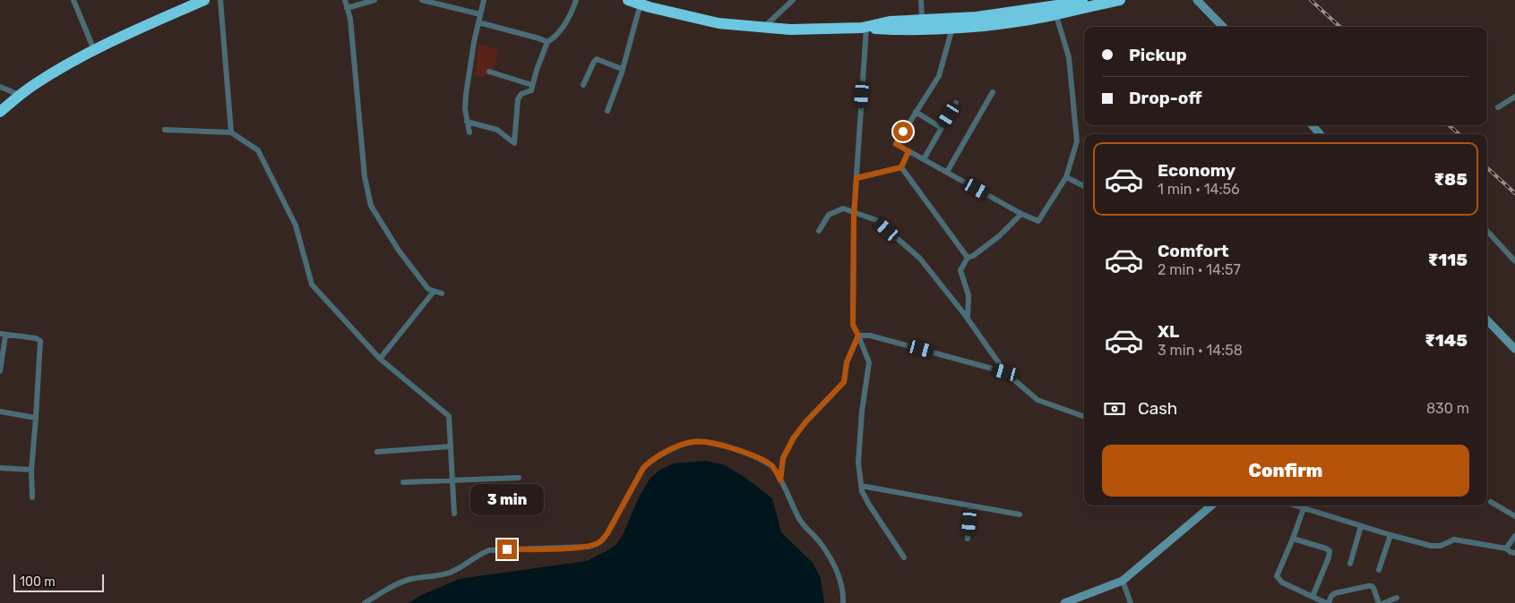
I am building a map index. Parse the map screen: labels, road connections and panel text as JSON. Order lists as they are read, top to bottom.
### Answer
{
  "scale_bar": "100 m",
  "page": {
    "banner": ["Pickup", "Drop-off"],
    "list": [
      {
        "name": "Economy",
        "note": "1 min · 14:56",
        "value": "₹85"
      },
      {
        "name": "Comfort",
        "note": "2 min · 14:57",
        "value": "₹115"
      },
      {
        "name": "XL",
        "note": "3 min · 14:58",
        "value": "₹145"
      }
    ],
    "pay": ["Cash", "830 m"],
    "buttons": "Confirm",
    "bubble": "3 min",
    "scale": "100 m"
  }
}
